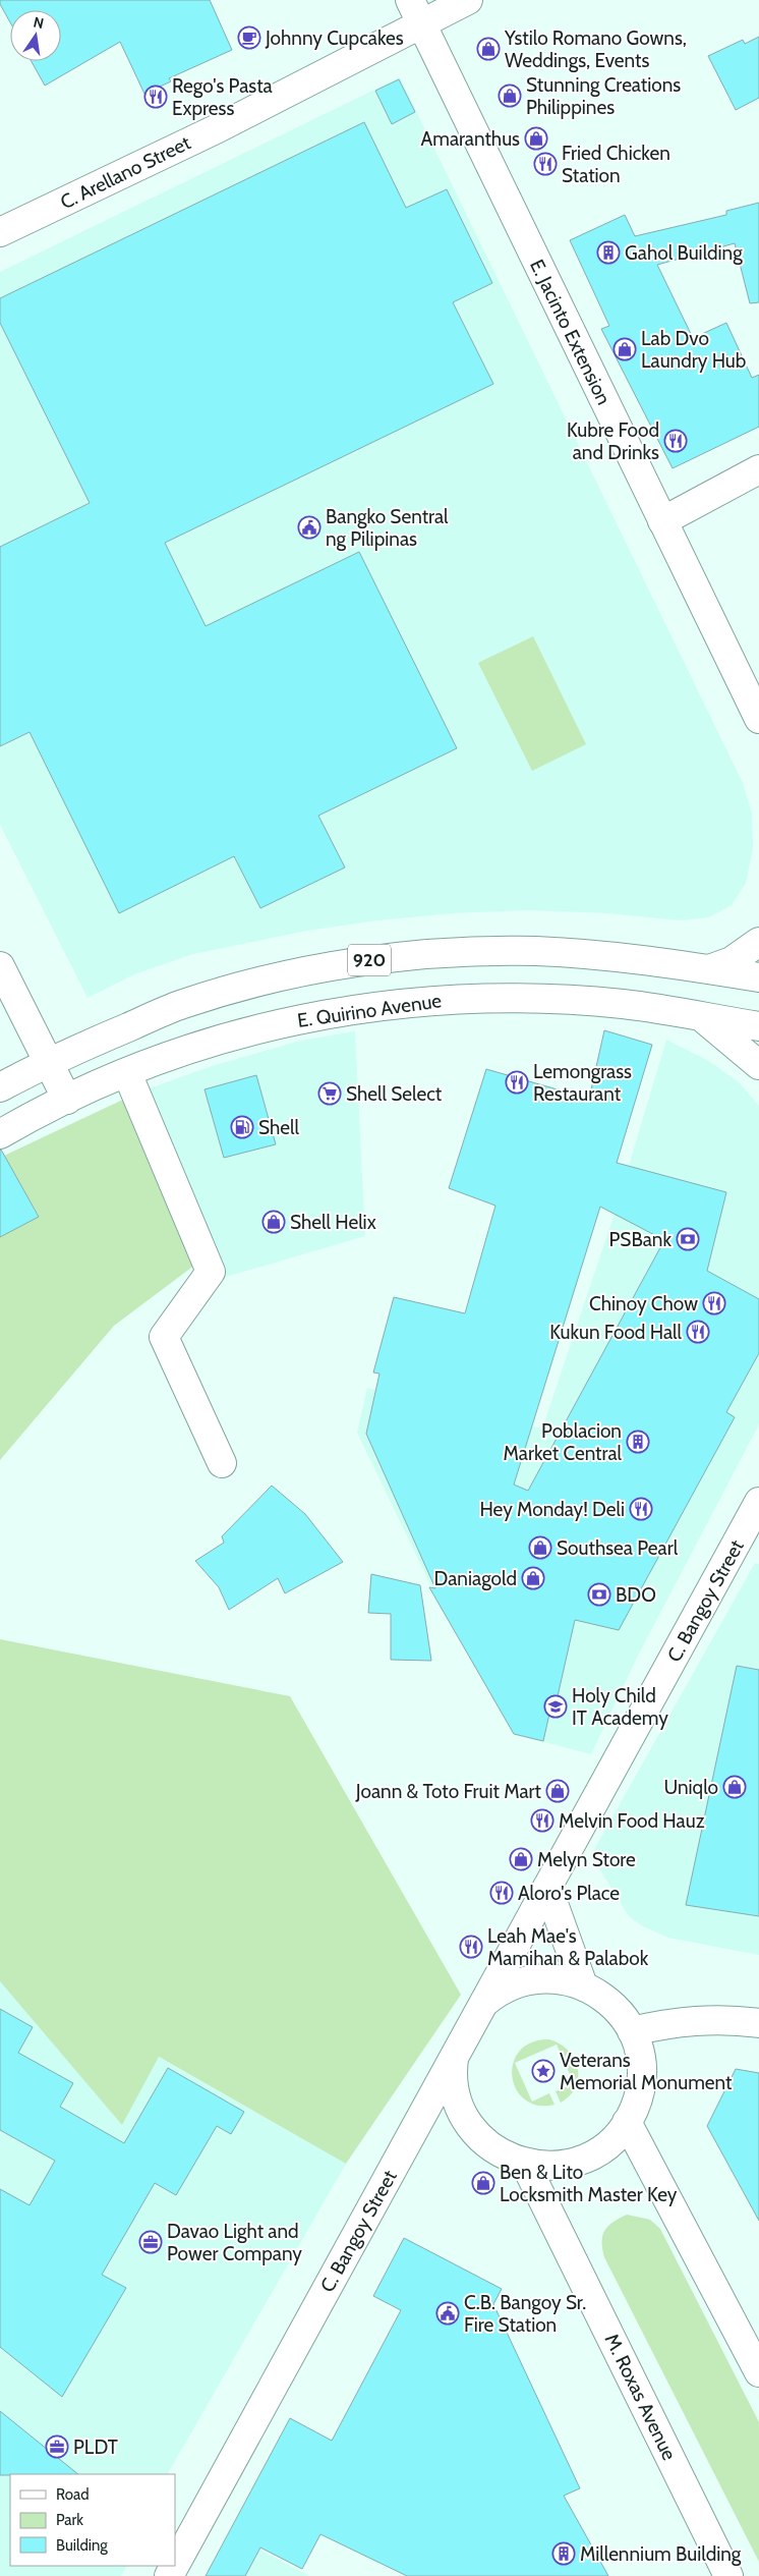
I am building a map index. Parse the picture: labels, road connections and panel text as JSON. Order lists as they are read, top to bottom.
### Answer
{
  "streets": {
    "main road": [
      "C. Arellano Street",
      "E. Jacinto Extension",
      "920",
      "E. Quirino Avenue",
      "C. Bangoy Street",
      "M. Roxas Avenue"
    ]
  },
  "crossings": [
    ["C. Arellano Street", "E. Jacinto Extension"]
  ],
  "places": {
    "cafe": ["Johnny Cupcakes"],
    "shop": [
      "Ystilo Romano Gowns, Weddings, Events",
      "Stunning Creations Philippines",
      "Amaranthus",
      "Lab Dvo Laundry Hub",
      "Shell Helix",
      "Southsea Pearl",
      "Daniagold",
      "Uniqlo",
      "Joann & Toto Fruit Mart",
      "Melyn Store",
      "Ben & Lito Locksmith Master Key"
    ],
    "restaurant": [
      "Rego's Pasta Express",
      "Fried Chicken Station",
      "Kubre Food and Drinks",
      "Lemongrass Restaurant",
      "Chinoy Chow",
      "Kukun Food Hall",
      "Hey Monday! Deli",
      "Melvin Food Hauz",
      "Aloro's Place",
      "Leah Mae's Mamihan & Palabok"
    ],
    "building": ["Gahol Building", "Poblacion Market Central", "Millennium Building"],
    "public building": ["Bangko Sentral ng Pilipinas", "C.B. Bangoy Sr. Fire Station"],
    "supermarket": ["Shell Select"],
    "fuel station": ["Shell"],
    "bank": ["PSBank", "BDO"],
    "school or university": ["Holy Child IT Academy"],
    "place": ["Veterans Memorial Monument"],
    "office": ["Davao Light and Power Company", "PLDT"]
  },
  "legend": ["Road", "Park", "Building"],
  "north": "top"
}
